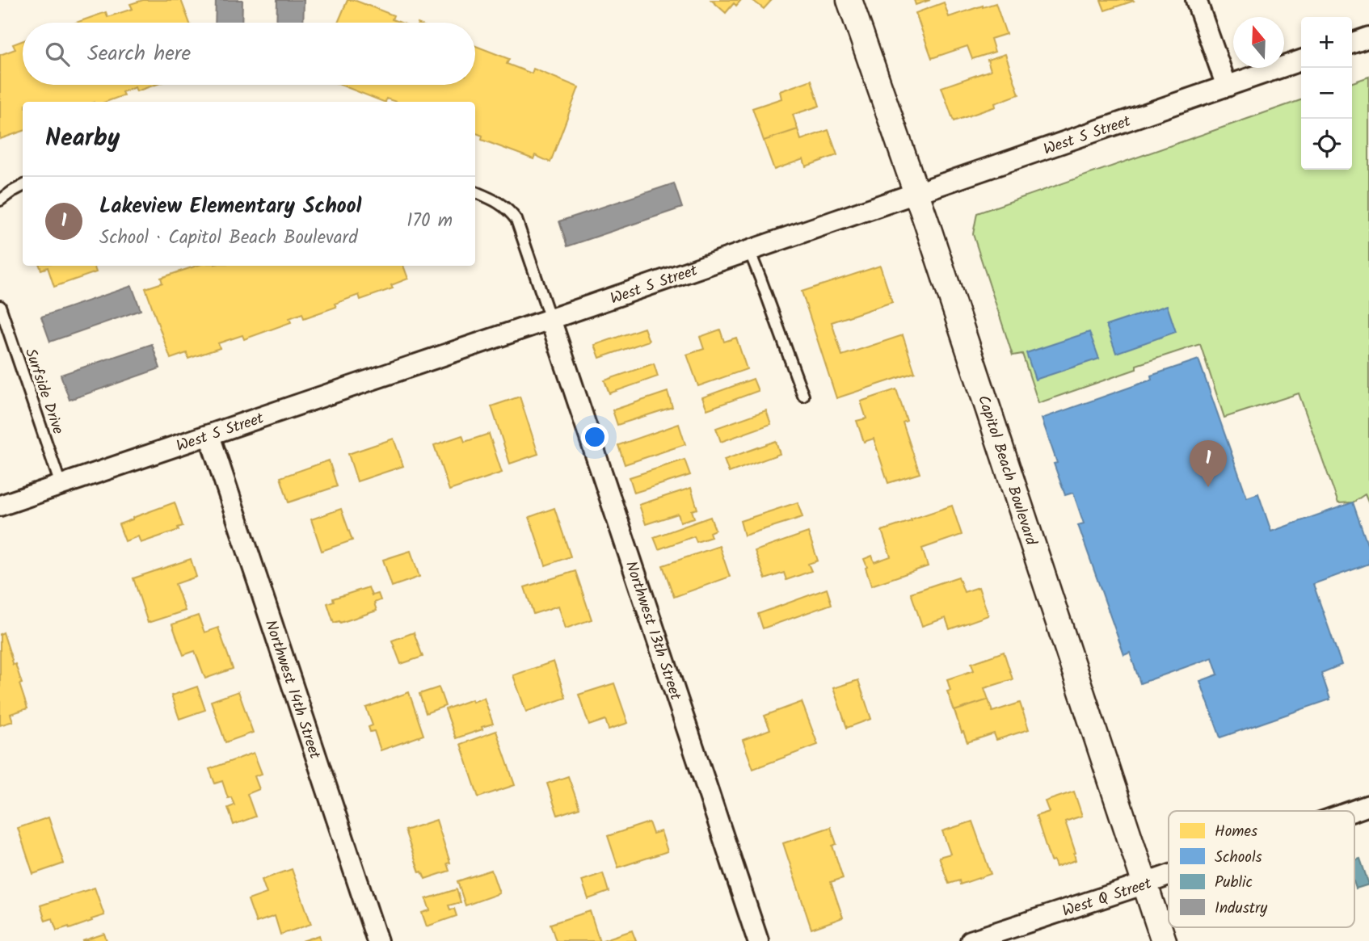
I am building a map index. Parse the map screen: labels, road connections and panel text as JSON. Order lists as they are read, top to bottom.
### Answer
{
  "streets": {
    "street": [
      "West S Street",
      "Capitol Beach Boulevard",
      "Northwest 13th Street",
      "Northwest 14th Street",
      "West Q Street"
    ],
    "lane": ["Surfside Drive"]
  },
  "crossings": [
    ["West S Street", "Surfside Drive"],
    ["West S Street", "Capitol Beach Boulevard"],
    ["West S Street", "Northwest 13th Street"],
    ["West S Street", "Northwest 14th Street"],
    ["Capitol Beach Boulevard", "West Q Street"]
  ],
  "legend": [
    "Homes",
    "Schools",
    "Public",
    "Industry"
  ],
  "north": "top",
  "page": {
    "map_buttons": ["+", "−"],
    "search": "Search here",
    "heading": "Nearby",
    "list": [
      {
        "mark": "1",
        "name": "Lakeview Elementary School",
        "note": "School · Capitol Beach Boulevard",
        "value": "170 m"
      }
    ],
    "pins": "1"
  }
}
